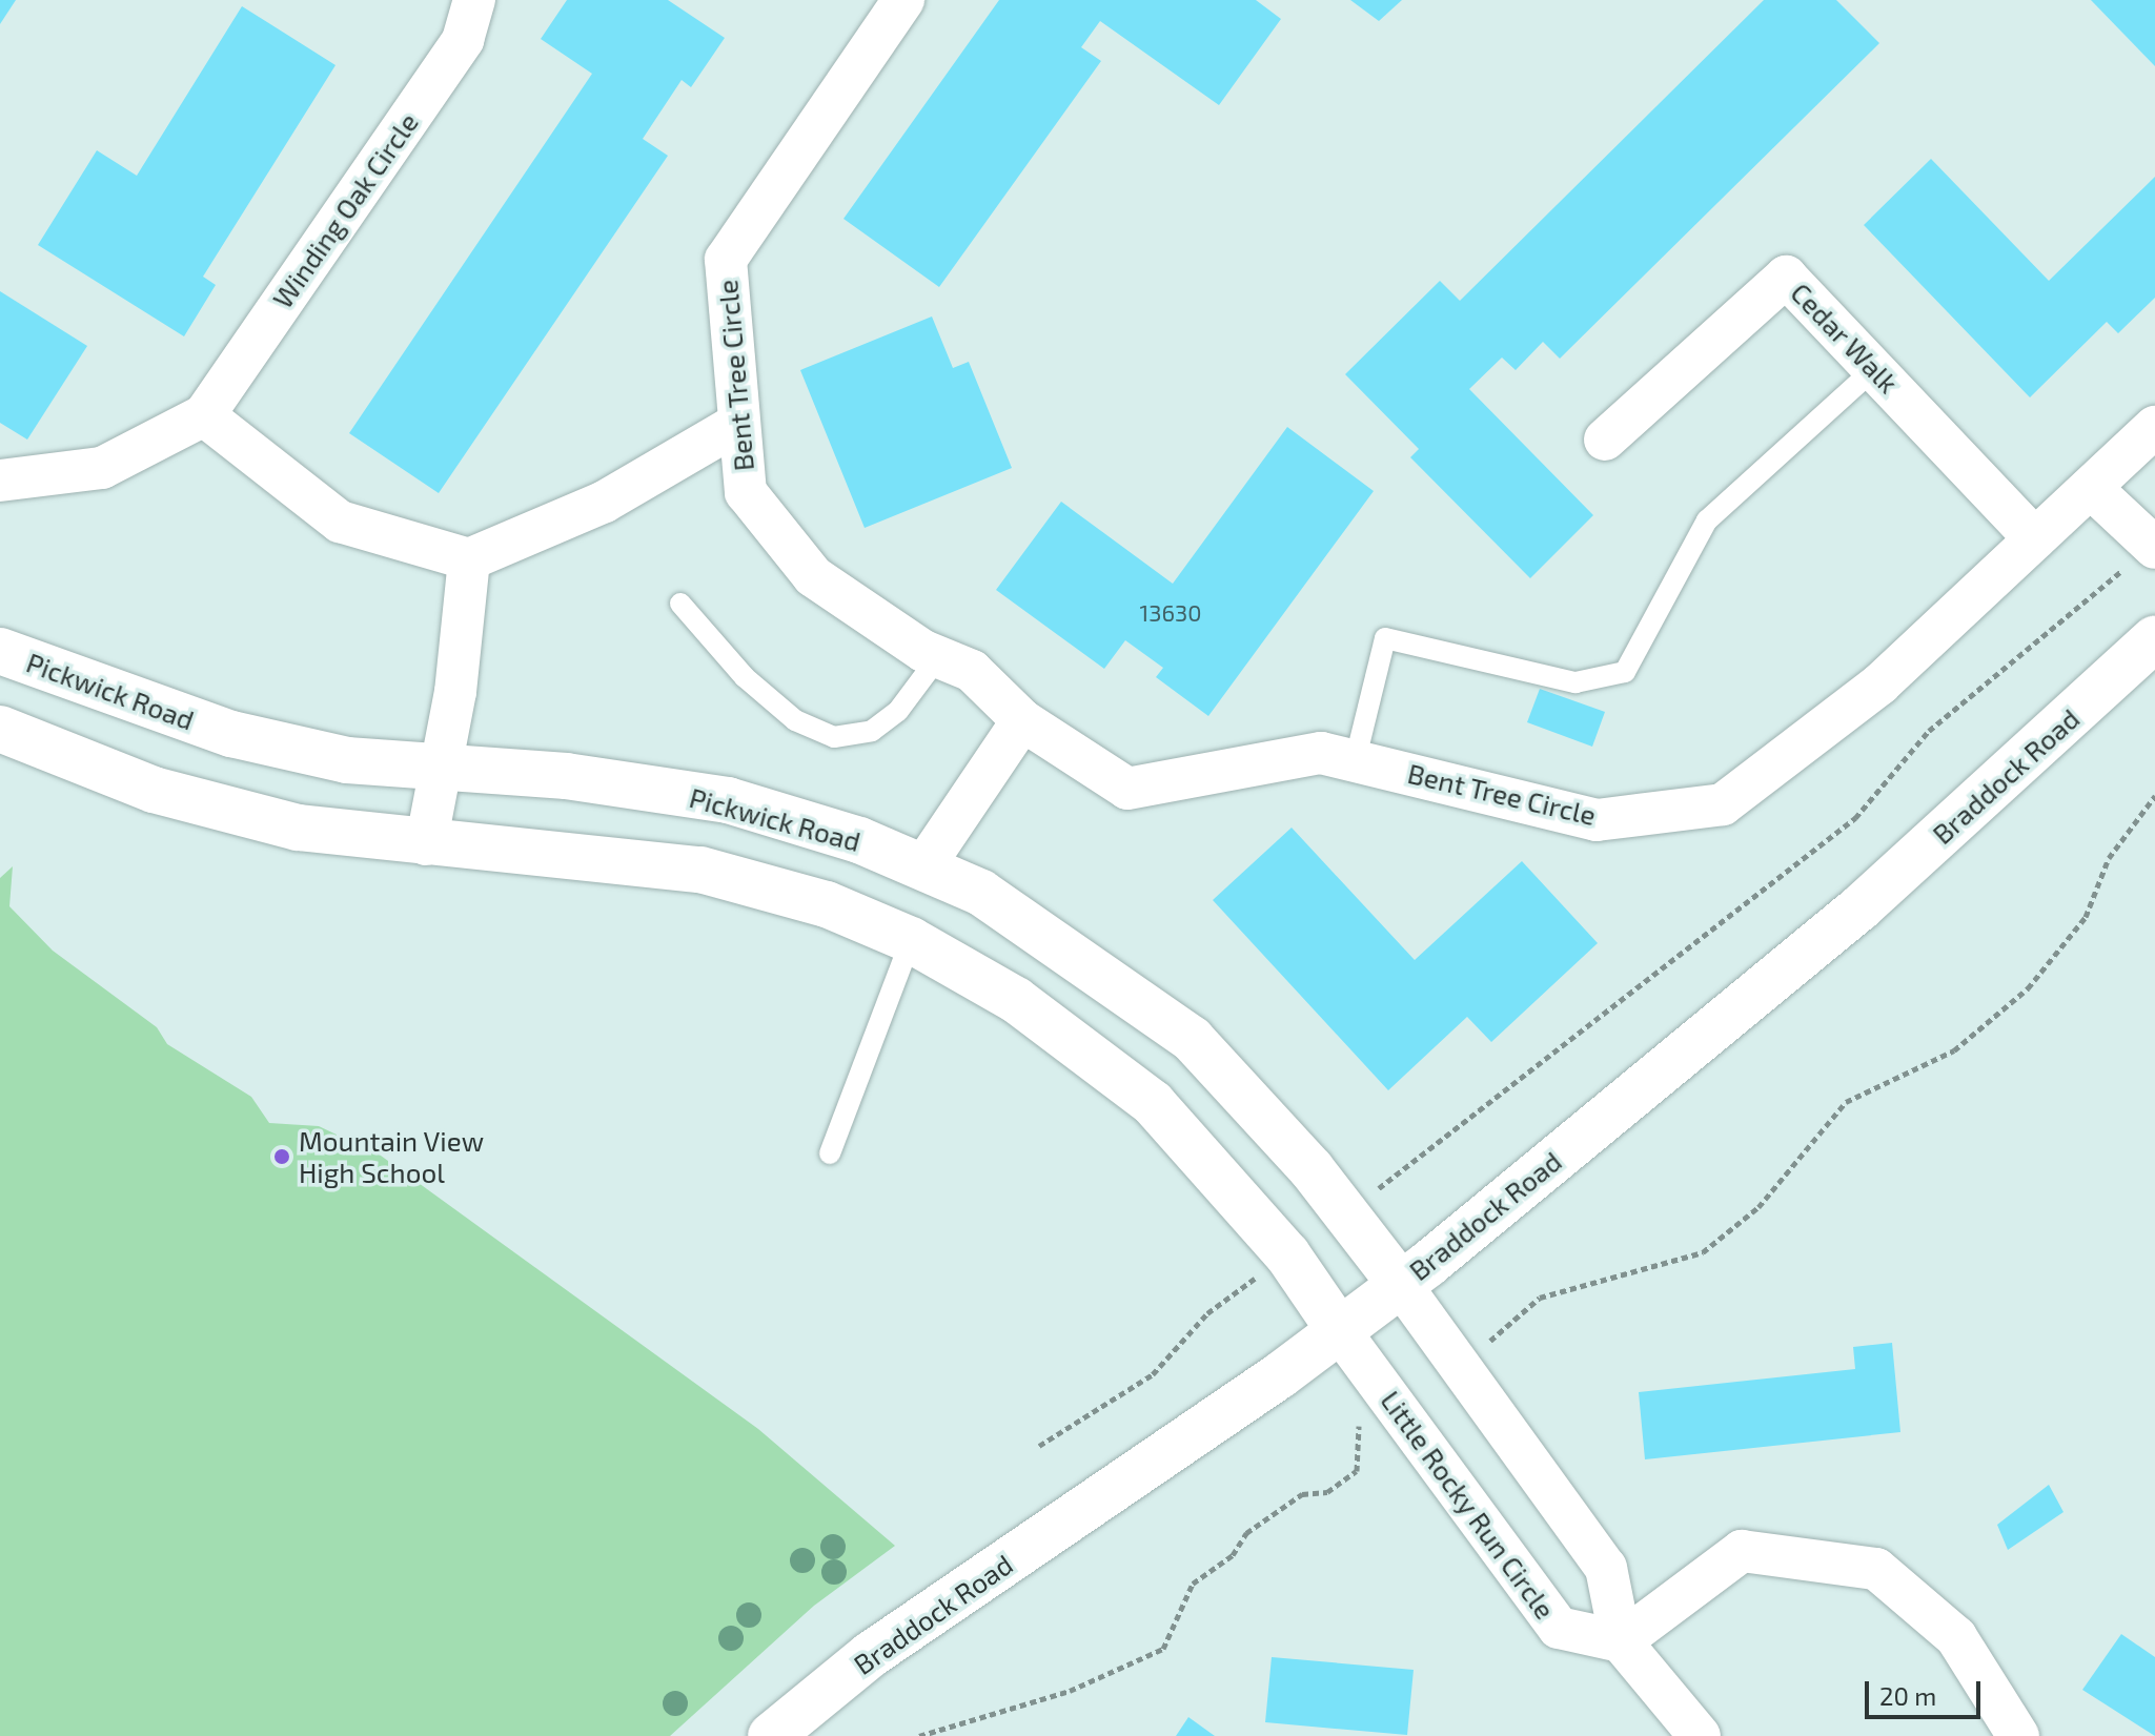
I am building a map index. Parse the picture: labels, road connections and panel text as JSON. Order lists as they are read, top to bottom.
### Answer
{
  "streets": {
    "street": [
      "Winding Oak Circle",
      "Cedar Walk",
      "Bent Tree Circle",
      "Pickwick Road",
      "Braddock Road",
      "Little Rocky Run Circle"
    ]
  },
  "crossings": [
    ["Cedar Walk", "Bent Tree Circle"],
    ["Pickwick Road", "Braddock Road"],
    ["Braddock Road", "Little Rocky Run Circle"]
  ],
  "places": ["Mountain View High School"],
  "house_numbers": ["13630"],
  "scale_bar": "20 m"
}
